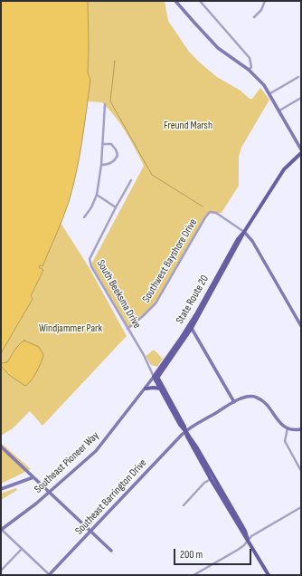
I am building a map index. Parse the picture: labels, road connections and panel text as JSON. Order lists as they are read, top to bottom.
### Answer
{
  "streets": {
    "main road": ["State Route 20"],
    "street": [
      "Southwest Bayshore Drive",
      "South Beeksma Drive",
      "Southeast Pioneer Way",
      "Southeast Barrington Drive"
    ]
  },
  "crossings": [
    ["Southwest Bayshore Drive", "South Beeksma Drive"],
    ["Southwest Bayshore Drive", "State Route 20"],
    ["South Beeksma Drive", "State Route 20"],
    ["South Beeksma Drive", "Southeast Pioneer Way"],
    ["State Route 20", "Southeast Pioneer Way"]
  ],
  "parks": ["Freund Marsh", "Windjammer Park"],
  "scale_bar": "200 m"
}
